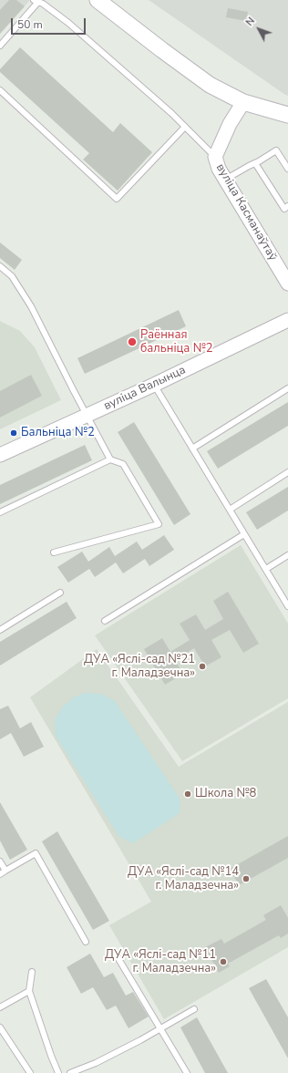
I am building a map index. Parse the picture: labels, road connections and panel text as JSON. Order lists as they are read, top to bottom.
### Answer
{
  "streets": {
    "street": ["вуліца Касманаўтаў", "вуліца Валынца"]
  },
  "places": [
    "Раённая бальніца №2",
    "Бальніца №2",
    "ДУА «Яслі-сад №21 г. Маладзечна»",
    "Школа №8",
    "ДУА «Яслі-сад №14 г. Маладзечна»",
    "ДУА «Яслі-сад №11 г. Маладзечна»"
  ],
  "scale_bar": "50 m",
  "north": "top left"
}
